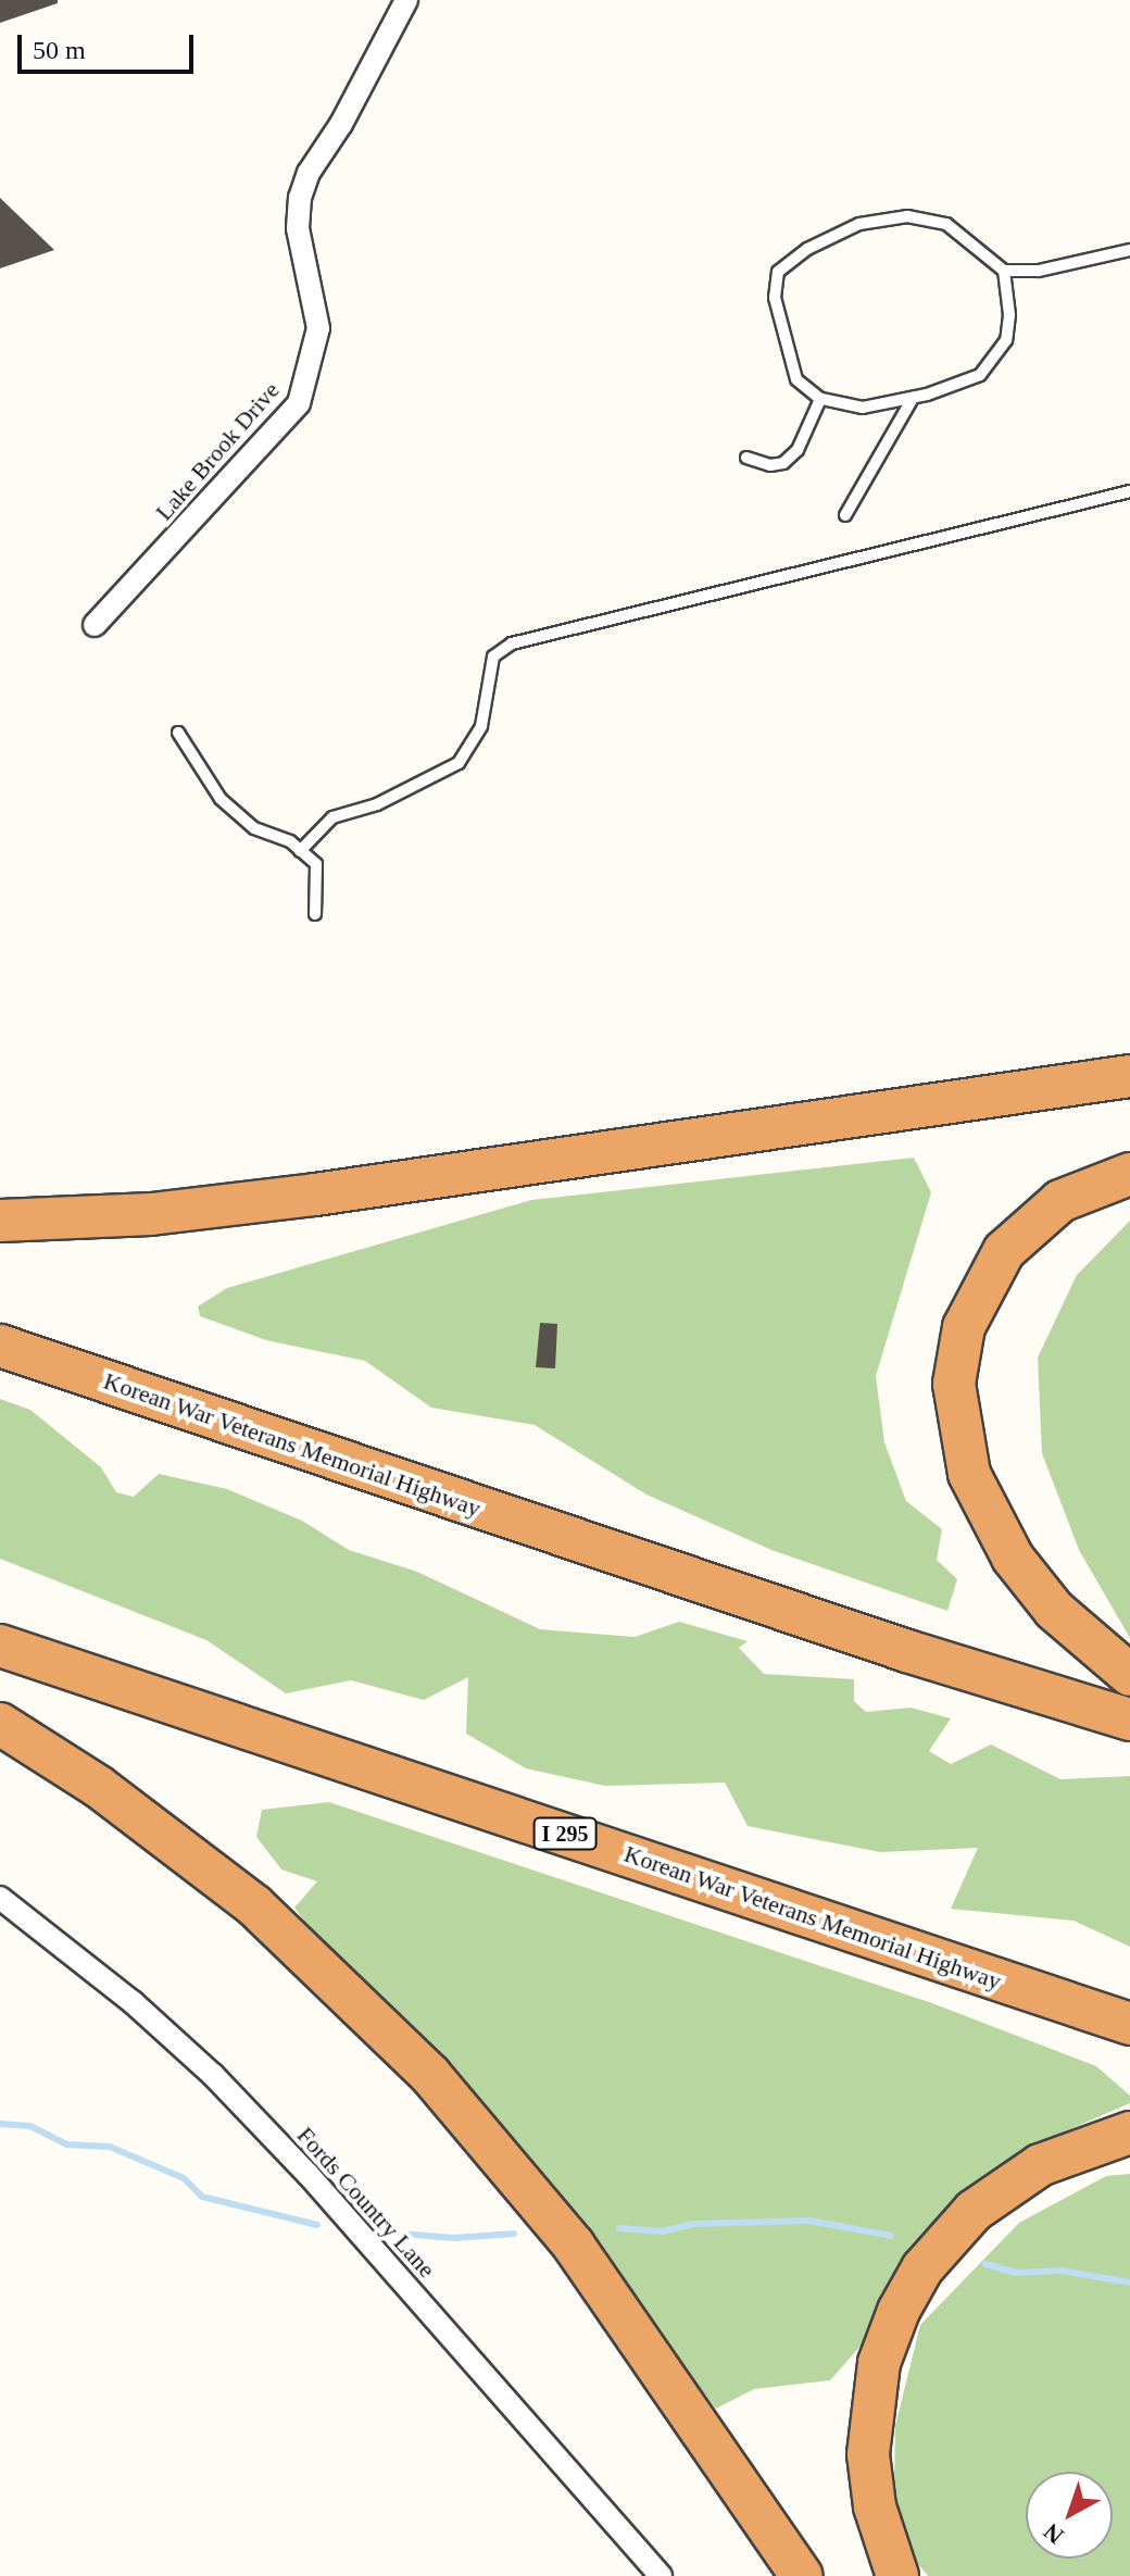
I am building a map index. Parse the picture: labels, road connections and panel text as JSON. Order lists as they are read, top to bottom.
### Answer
{
  "streets": {
    "highway": ["Korean War Veterans Memorial Highway", "I 295"],
    "street": ["Lake Brook Drive", "Fords Country Lane"]
  },
  "scale_bar": "50 m",
  "north": "bottom left"
}
